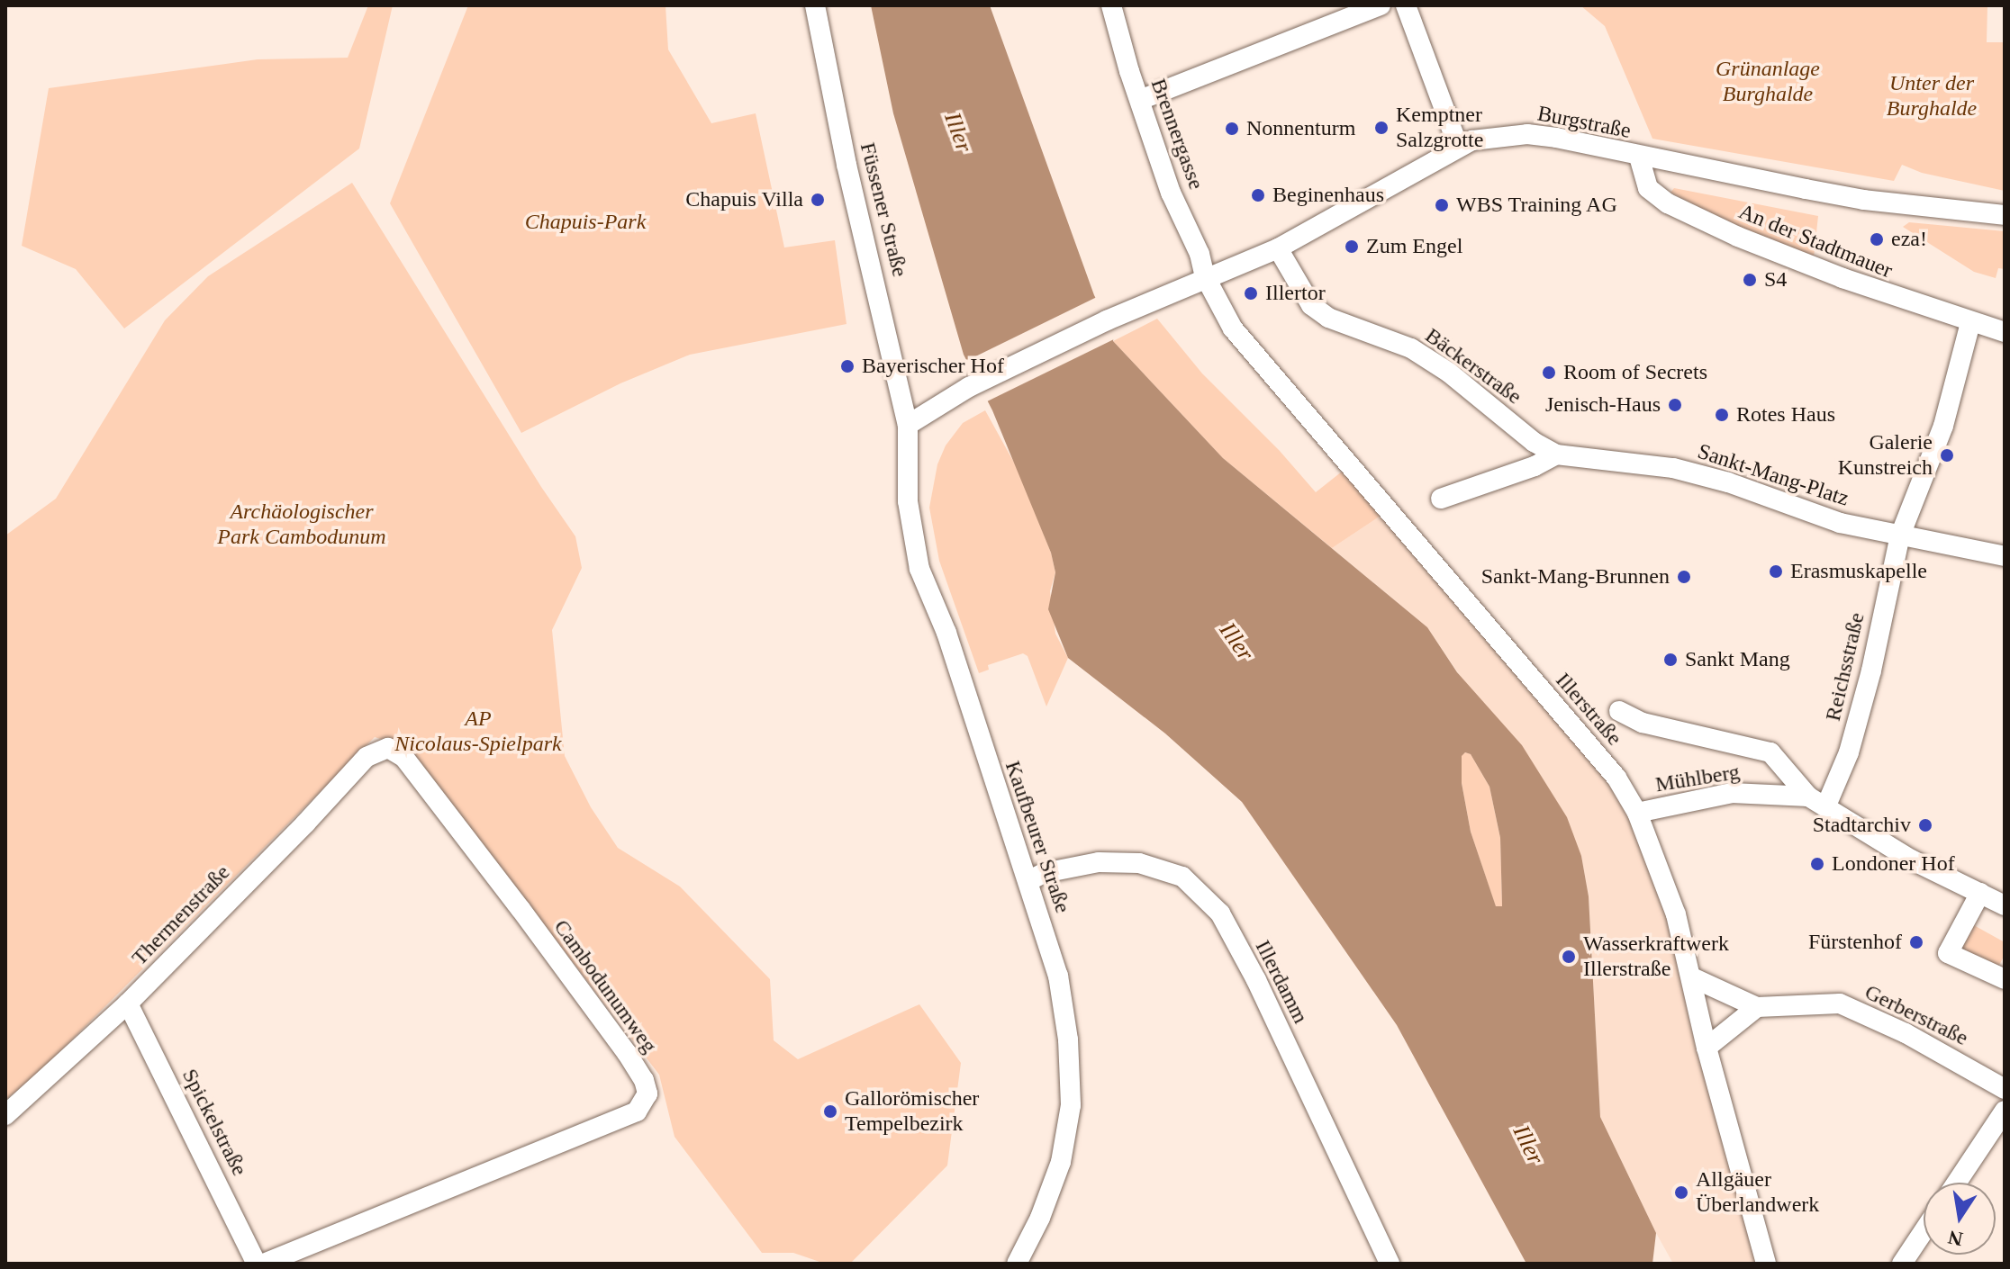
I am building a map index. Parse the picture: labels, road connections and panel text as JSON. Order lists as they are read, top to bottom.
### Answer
{
  "streets": {
    "street": [
      "Burgstraße",
      "Brennergasse",
      "Füssener Straße",
      "An der Stadtmauer",
      "Bäckerstraße",
      "Sankt-Mang-Platz",
      "Reichsstraße",
      "Illerstraße",
      "Mühlberg",
      "Kaufbeurer Straße",
      "Thermenstraße",
      "Illerdamm",
      "Cambodunumweg",
      "Gerberstraße",
      "Spickelstraße"
    ]
  },
  "crossings": [
    ["Burgstraße", "Brennergasse"],
    ["Burgstraße", "Füssener Straße"],
    ["Burgstraße", "An der Stadtmauer"],
    ["Burgstraße", "Bäckerstraße"],
    ["Burgstraße", "Illerstraße"],
    ["Burgstraße", "Kaufbeurer Straße"],
    ["Brennergasse", "Illerstraße"],
    ["Füssener Straße", "Kaufbeurer Straße"],
    ["An der Stadtmauer", "Reichsstraße"],
    ["Bäckerstraße", "Sankt-Mang-Platz"],
    ["Sankt-Mang-Platz", "Reichsstraße"],
    ["Reichsstraße", "Mühlberg"],
    ["Illerstraße", "Mühlberg"],
    ["Illerstraße", "Gerberstraße"],
    ["Kaufbeurer Straße", "Illerdamm"],
    ["Thermenstraße", "Cambodunumweg"],
    ["Thermenstraße", "Spickelstraße"]
  ],
  "water": ["Iller"],
  "parks": [
    "Grünanlage Burghalde",
    "Unter der Burghalde",
    "Chapuis-Park",
    "Archäologischer Park Cambodunum",
    "AP Nicolaus-Spielpark"
  ],
  "places": [
    "Kemptner Salzgrotte",
    "Nonnenturm",
    "Beginenhaus",
    "Chapuis Villa",
    "WBS Training AG",
    "eza!",
    "Zum Engel",
    "S4",
    "Illertor",
    "Bayerischer Hof",
    "Room of Secrets",
    "Jenisch-Haus",
    "Rotes Haus",
    "Galerie Kunstreich",
    "Erasmuskapelle",
    "Sankt-Mang-Brunnen",
    "Sankt Mang",
    "Stadtarchiv",
    "Londoner Hof",
    "Fürstenhof",
    "Wasserkraftwerk Illerstraße",
    "Gallorömischer Tempelbezirk",
    "Allgäuer Überlandwerk"
  ],
  "north": "bottom"
}
